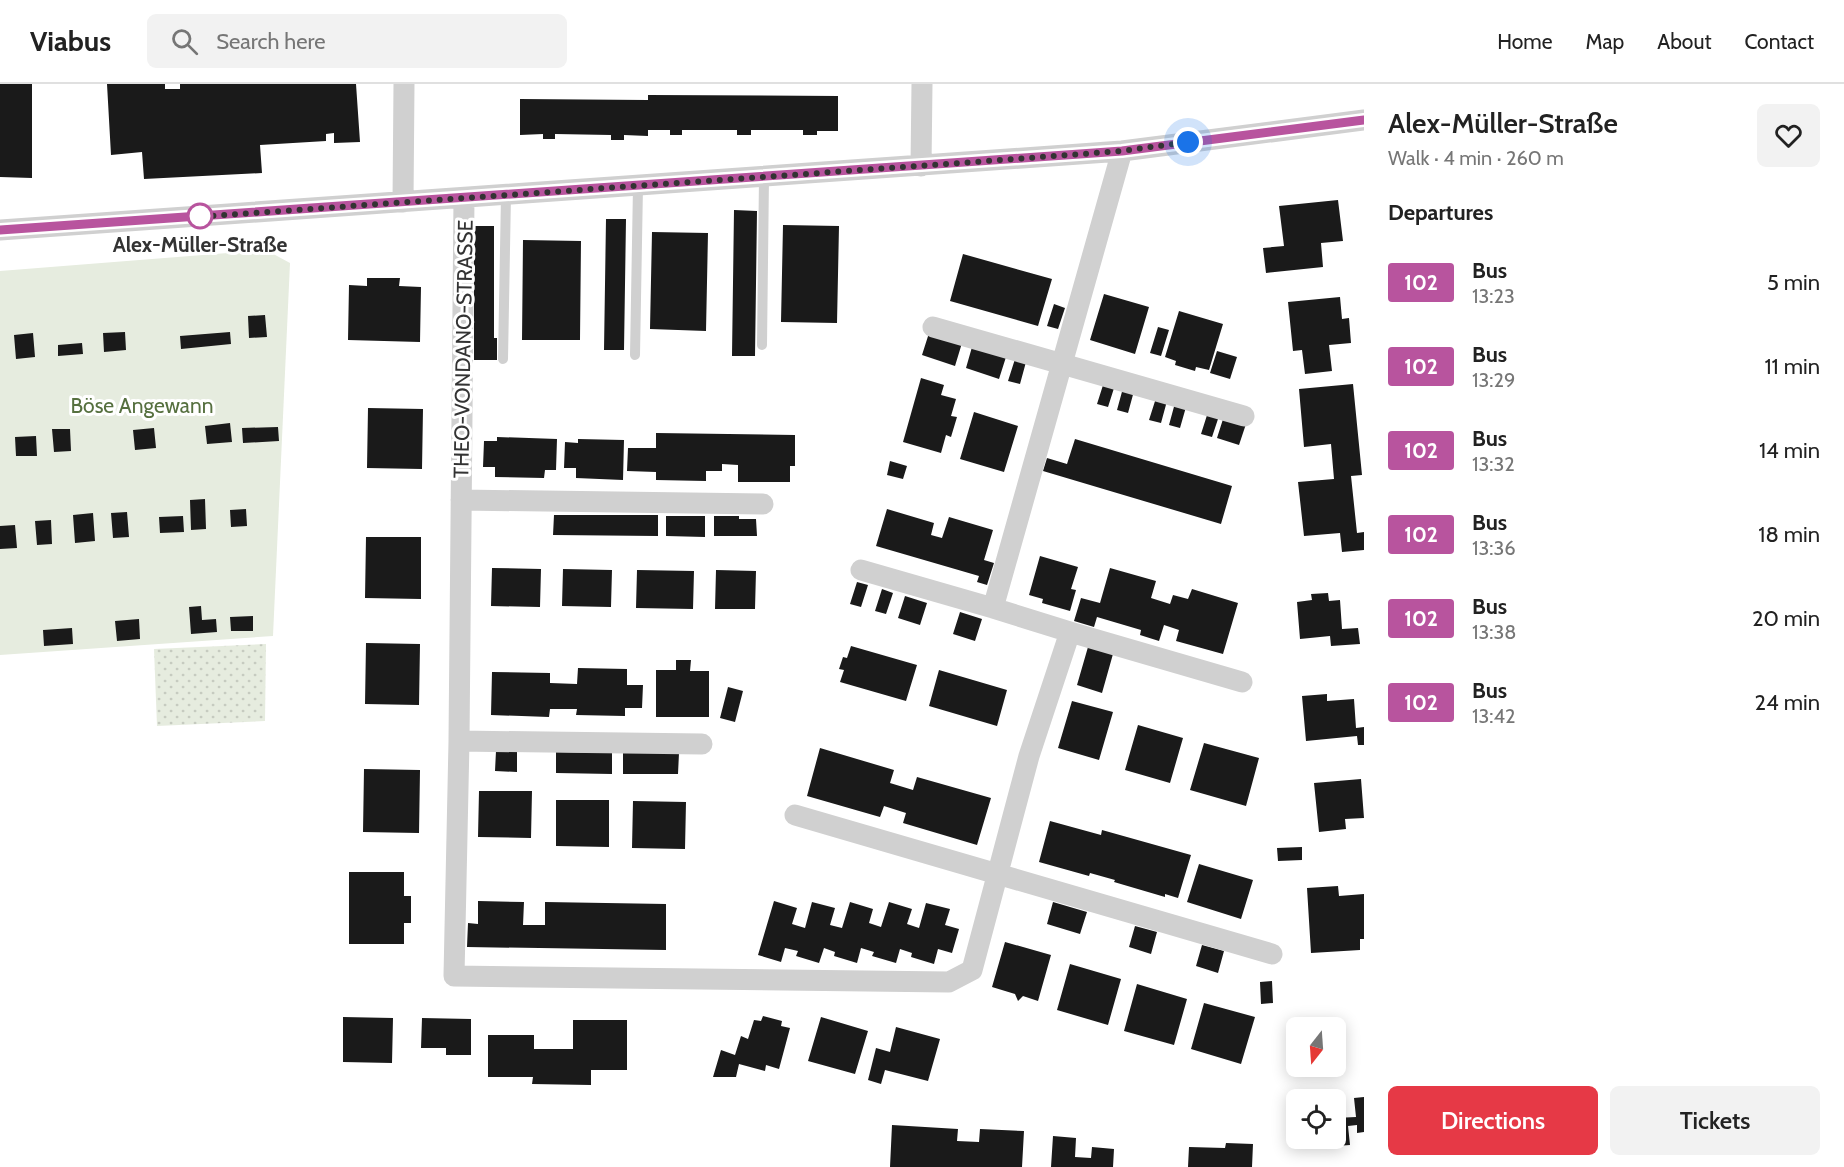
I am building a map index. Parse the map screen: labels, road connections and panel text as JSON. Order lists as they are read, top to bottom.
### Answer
{
  "streets": {
    "street": ["THEO-VONDANO-STRASSE"]
  },
  "parks": ["Böse Angewann"],
  "places": ["Alex-Müller-Straße"],
  "lines": ["bus line 102"],
  "north": "bottom",
  "page": {
    "header": "Viabus",
    "search": "Search here",
    "nav": [
      "Home",
      "Map",
      "About",
      "Contact"
    ],
    "heading": [
      ["Alex-Müller-Straße", "Walk · 4 min · 260 m"],
      "Departures"
    ],
    "list": [
      {
        "mark": "102",
        "name": "Bus",
        "note": "13:23",
        "value": "5 min"
      },
      {
        "mark": "102",
        "name": "Bus",
        "note": "13:29",
        "value": "11 min"
      },
      {
        "mark": "102",
        "name": "Bus",
        "note": "13:32",
        "value": "14 min"
      },
      {
        "mark": "102",
        "name": "Bus",
        "note": "13:36",
        "value": "18 min"
      },
      {
        "mark": "102",
        "name": "Bus",
        "note": "13:38",
        "value": "20 min"
      },
      {
        "mark": "102",
        "name": "Bus",
        "note": "13:42",
        "value": "24 min"
      }
    ],
    "buttons": ["Directions", "Tickets"]
  }
}
